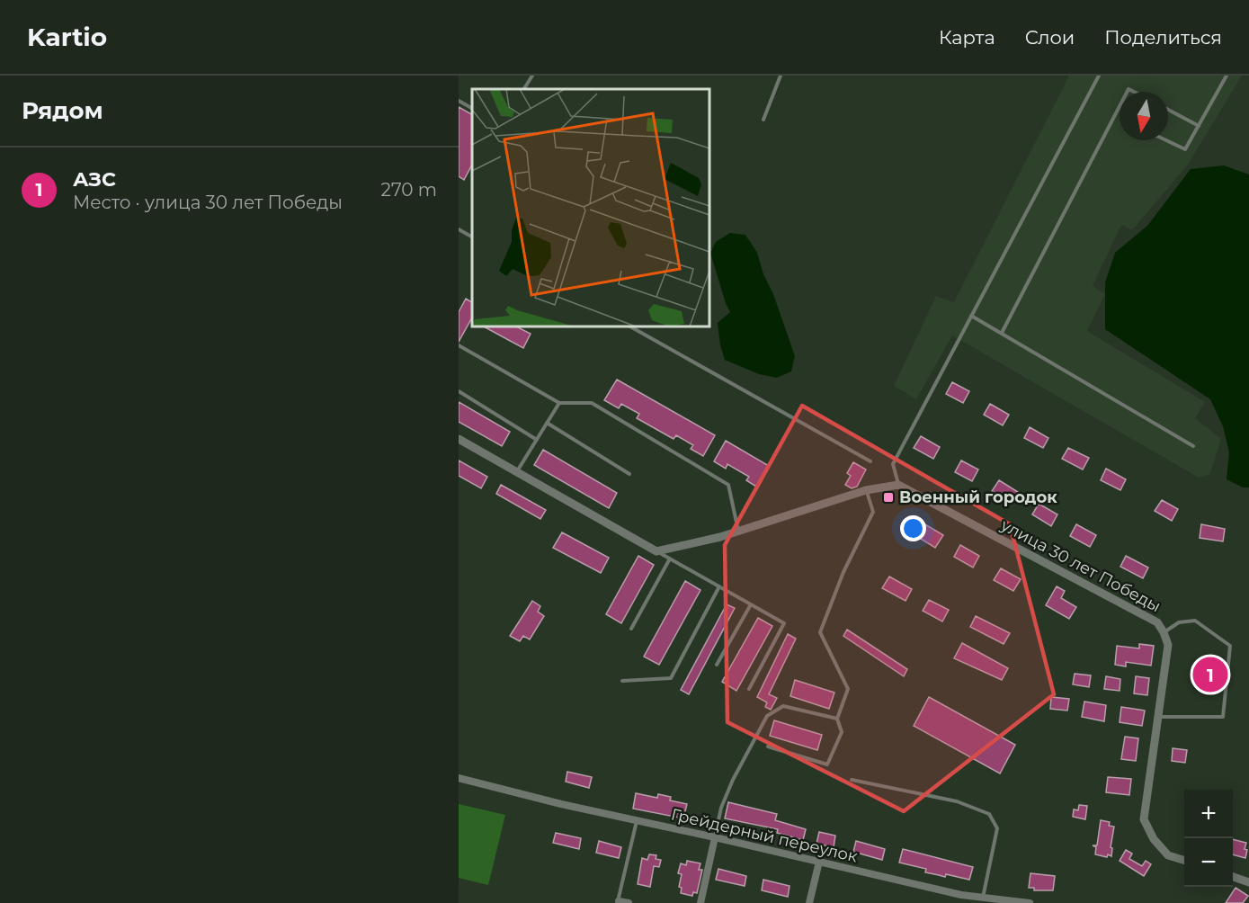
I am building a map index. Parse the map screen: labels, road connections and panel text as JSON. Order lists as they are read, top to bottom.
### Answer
{
  "streets": {
    "street": ["улица 30 лет Победы", "Грейдерный переулок"]
  },
  "places": {
    "transit": ["Военный городок"]
  },
  "north": "bottom",
  "page": {
    "header": "Kartio",
    "nav": ["Карта", "Слои", "Поделиться"],
    "heading": "Рядом",
    "list": [
      {
        "mark": "1",
        "name": "АЗС",
        "note": "Место · улица 30 лет Победы",
        "value": "270 m"
      }
    ],
    "pins": "1",
    "map_buttons": ["+", "−"]
  }
}
